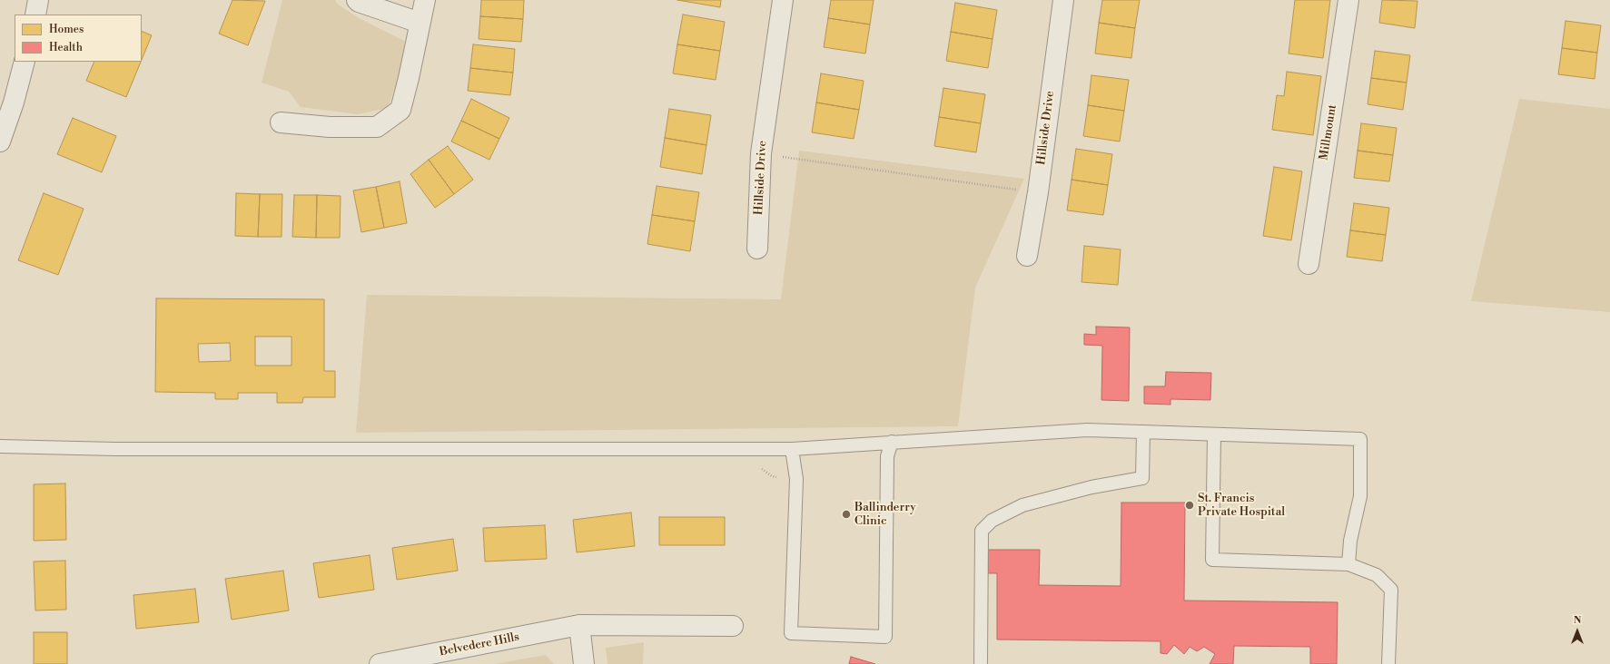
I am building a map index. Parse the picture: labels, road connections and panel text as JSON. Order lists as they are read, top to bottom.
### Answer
{
  "streets": {
    "street": ["Hillside Drive", "Millmount", "Belvedere Hills"]
  },
  "places": ["St. Francis Private Hospital", "Ballinderry Clinic"],
  "legend": ["Homes", "Health"],
  "north": "top"
}
